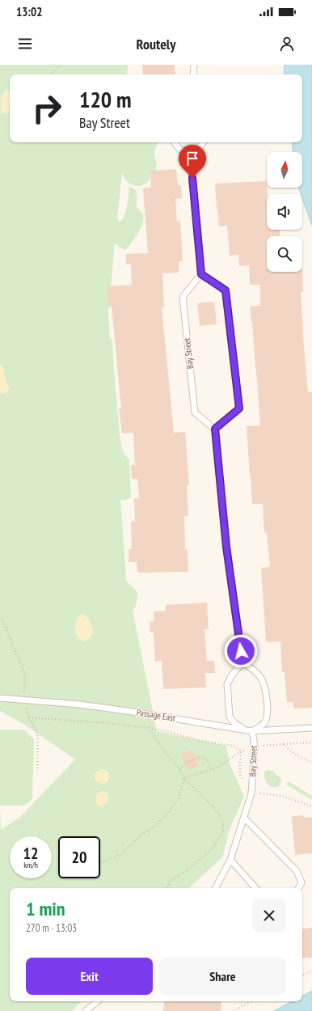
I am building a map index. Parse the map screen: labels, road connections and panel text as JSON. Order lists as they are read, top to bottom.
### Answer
{
  "streets": {
    "lane": ["Bay Street", "Passage East"]
  },
  "crossings": [
    ["Bay Street", "Passage East"]
  ],
  "north": "top",
  "page": {
    "status": "13:02",
    "header": "Routely",
    "turn": ["120 m", "Bay Street"],
    "speed": "12 km/h",
    "limit": "20",
    "heading": ["1 min", "270 m · 13:03"],
    "buttons": ["Exit", "Share"]
  }
}
